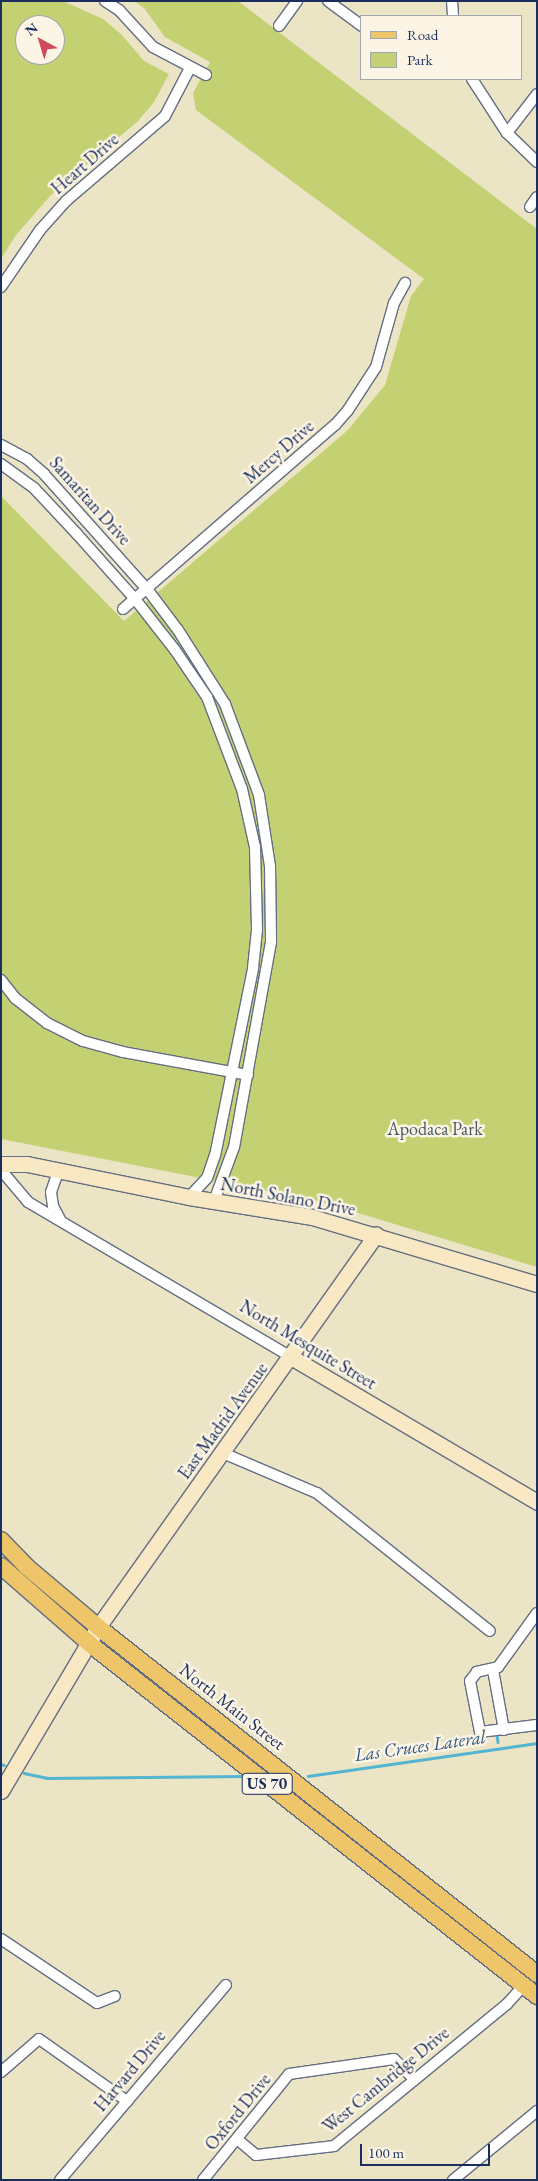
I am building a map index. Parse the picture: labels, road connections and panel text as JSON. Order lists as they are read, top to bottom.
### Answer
{
  "streets": {
    "main road": ["North Main Street", "US 70"],
    "street": [
      "Heart Drive",
      "Mercy Drive",
      "Samaritan Drive",
      "North Solano Drive",
      "North Mesquite Street",
      "East Madrid Avenue",
      "Harvard Drive",
      "West Cambridge Drive",
      "Oxford Drive"
    ]
  },
  "crossings": [
    ["Mercy Drive", "Samaritan Drive"],
    ["Samaritan Drive", "North Solano Drive"],
    ["North Solano Drive", "East Madrid Avenue"],
    ["North Mesquite Street", "East Madrid Avenue"],
    ["East Madrid Avenue", "North Main Street"],
    ["East Madrid Avenue", "US 70"],
    ["North Main Street", "West Cambridge Drive"],
    ["US 70", "West Cambridge Drive"],
    ["West Cambridge Drive", "Oxford Drive"]
  ],
  "water": ["Las Cruces Lateral"],
  "parks": ["Apodaca Park"],
  "legend": ["Road", "Park"],
  "scale_bar": "100 m",
  "north": "top left"
}
